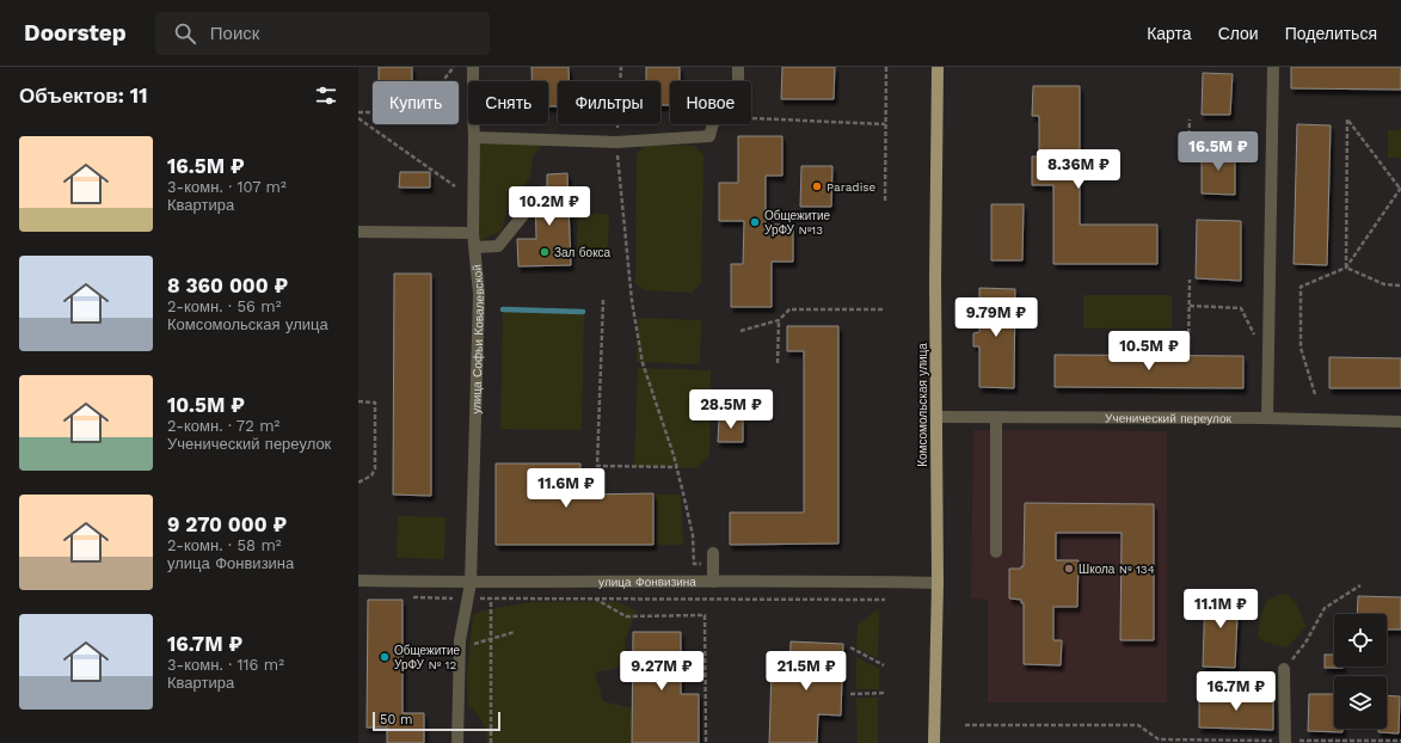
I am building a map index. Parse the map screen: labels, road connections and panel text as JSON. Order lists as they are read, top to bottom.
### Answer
{
  "streets": {
    "main road": ["Комсомольская улица"],
    "street": ["улица Софьи Ковалевской", "Ученический переулок", "улица Фонвизина"]
  },
  "crossings": [
    ["улица Софьи Ковалевской", "улица Фонвизина"],
    ["Комсомольская улица", "Ученический переулок"],
    ["Комсомольская улица", "улица Фонвизина"]
  ],
  "places": [
    "Paradise",
    "Общежитие УрФУ №13",
    "Зал бокса",
    "Школа № 134",
    "Общежитие УрФУ № 12"
  ],
  "scale_bar": "50 m",
  "page": {
    "header": "Doorstep",
    "search": "Поиск",
    "nav": ["Карта", "Слои", "Поделиться"],
    "heading": "Объектов: 11",
    "chip": [
      "Купить",
      "Снять",
      "Фильтры",
      "Новое"
    ],
    "list": [
      {
        "name": "16.5M ₽",
        "note": "3-комн. · 107 m² · Квартира"
      },
      {
        "name": "8 360 000 ₽",
        "note": "2-комн. · 56 m² · Комсомольская улица"
      },
      {
        "name": "10.5M ₽",
        "note": "2-комн. · 72 m² · Ученический переулок"
      },
      {
        "name": "9 270 000 ₽",
        "note": "2-комн. · 58 m² · улица Фонвизина"
      },
      {
        "name": "16.7M ₽",
        "note": "3-комн. · 116 m² · Квартира"
      }
    ],
    "price": [
      "16.5M ₽",
      "8.36M ₽",
      "10.2M ₽",
      "9.79M ₽",
      "10.5M ₽",
      "28.5M ₽",
      "11.6M ₽",
      "11.1M ₽",
      "9.27M ₽",
      "21.5M ₽",
      "16.7M ₽"
    ],
    "scale": "50 m"
  }
}
